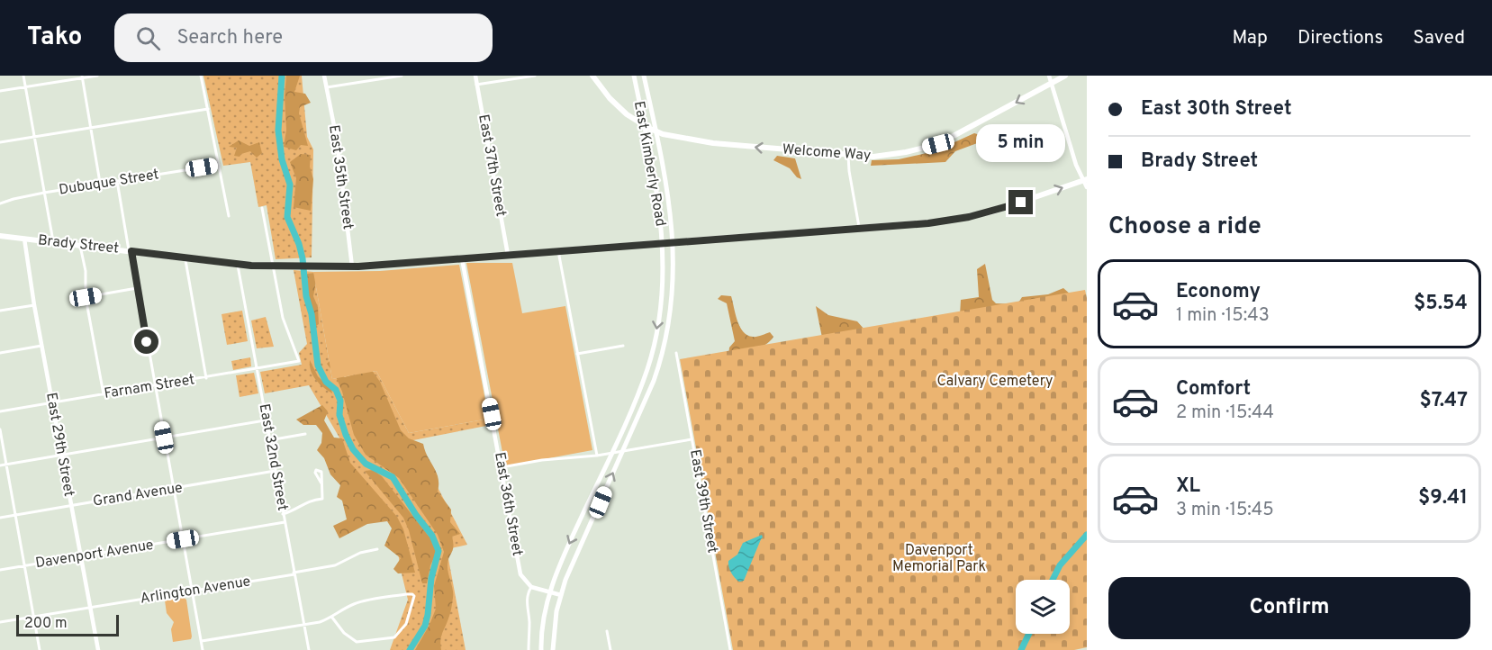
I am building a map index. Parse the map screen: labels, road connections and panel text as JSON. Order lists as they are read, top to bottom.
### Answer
{
  "streets": {
    "highway": ["Welcome Way", "Brady Street"],
    "main road": ["East Kimberly Road"],
    "street": [
      "East 37th Street",
      "East 35th Street",
      "Dubuque Street",
      "Farnam Street",
      "East 29th Street",
      "East 32nd Street",
      "Grand Avenue",
      "East 39th Street",
      "East 36th Street",
      "Davenport Avenue",
      "Arlington Avenue"
    ]
  },
  "crossings": [
    ["Welcome Way", "East Kimberly Road"],
    ["East Kimberly Road", "Brady Street"],
    ["East 37th Street", "Brady Street"],
    ["East 35th Street", "Brady Street"],
    ["Brady Street", "Farnam Street"],
    ["Brady Street", "East 29th Street"],
    ["Brady Street", "East 32nd Street"],
    ["Brady Street", "East 36th Street"],
    ["Farnam Street", "East 29th Street"],
    ["Farnam Street", "East 32nd Street"],
    ["East 29th Street", "Grand Avenue"],
    ["East 29th Street", "Davenport Avenue"],
    ["East 29th Street", "Arlington Avenue"],
    ["East 32nd Street", "Grand Avenue"],
    ["East 32nd Street", "Davenport Avenue"],
    ["East 32nd Street", "Arlington Avenue"]
  ],
  "one_way": ["Welcome Way"],
  "parks": ["Calvary Cemetery", "Davenport Memorial Park"],
  "scale_bar": "200 m",
  "page": {
    "header": "Tako",
    "search": "Search here",
    "nav": ["Map", "Directions", "Saved"],
    "banner": ["East 30th Street", "Brady Street"],
    "bubble": "5 min",
    "heading": "Choose a ride",
    "list": [
      {
        "name": "Economy",
        "note": "1 min · 15:43",
        "value": "$5.54"
      },
      {
        "name": "Comfort",
        "note": "2 min · 15:44",
        "value": "$7.47"
      },
      {
        "name": "XL",
        "note": "3 min · 15:45",
        "value": "$9.41"
      }
    ],
    "buttons": "Confirm",
    "scale": "200 m"
  }
}
